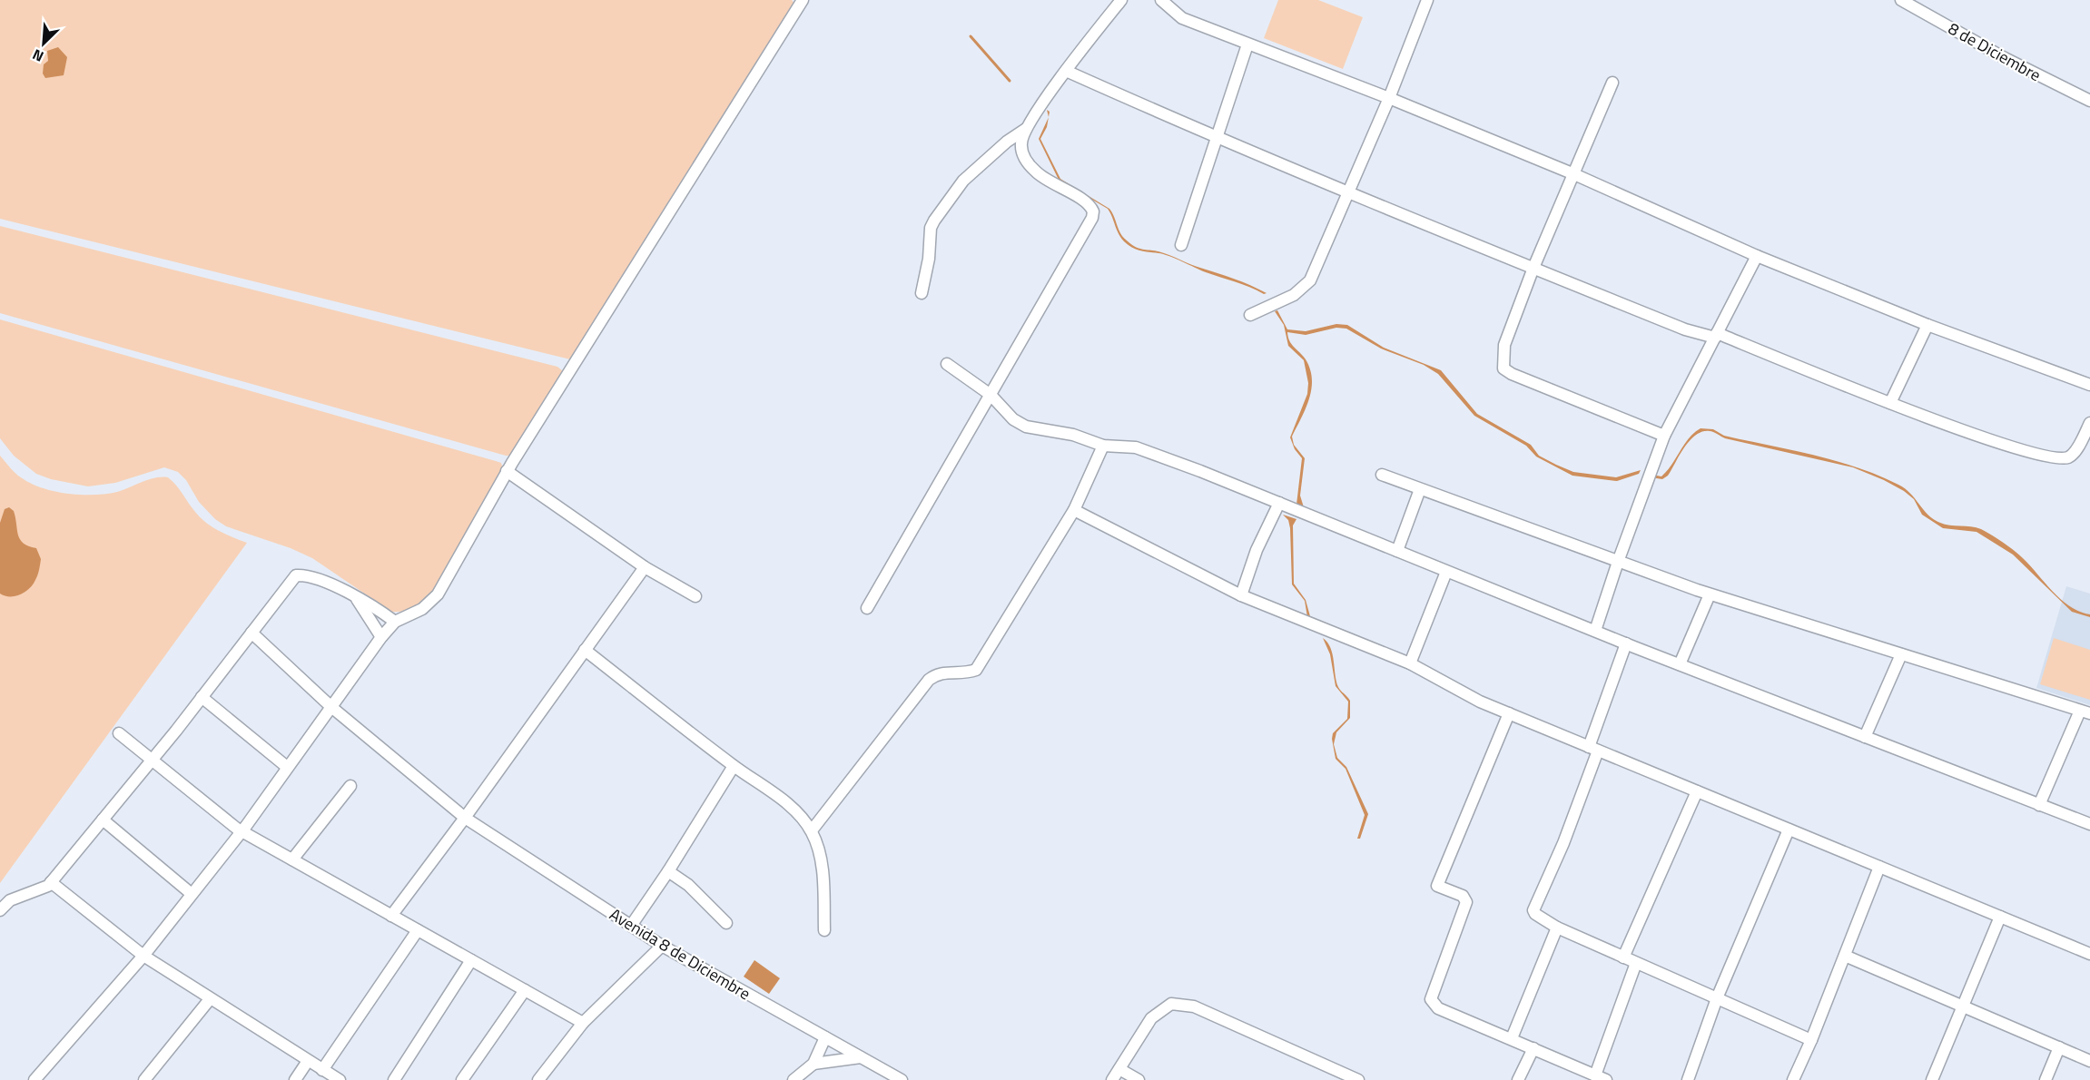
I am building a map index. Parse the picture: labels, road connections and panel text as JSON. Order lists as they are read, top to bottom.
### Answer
{
  "streets": {
    "street": ["8 de Diciembre", "Avenida 8 de Diciembre"]
  },
  "north": "bottom left"
}
